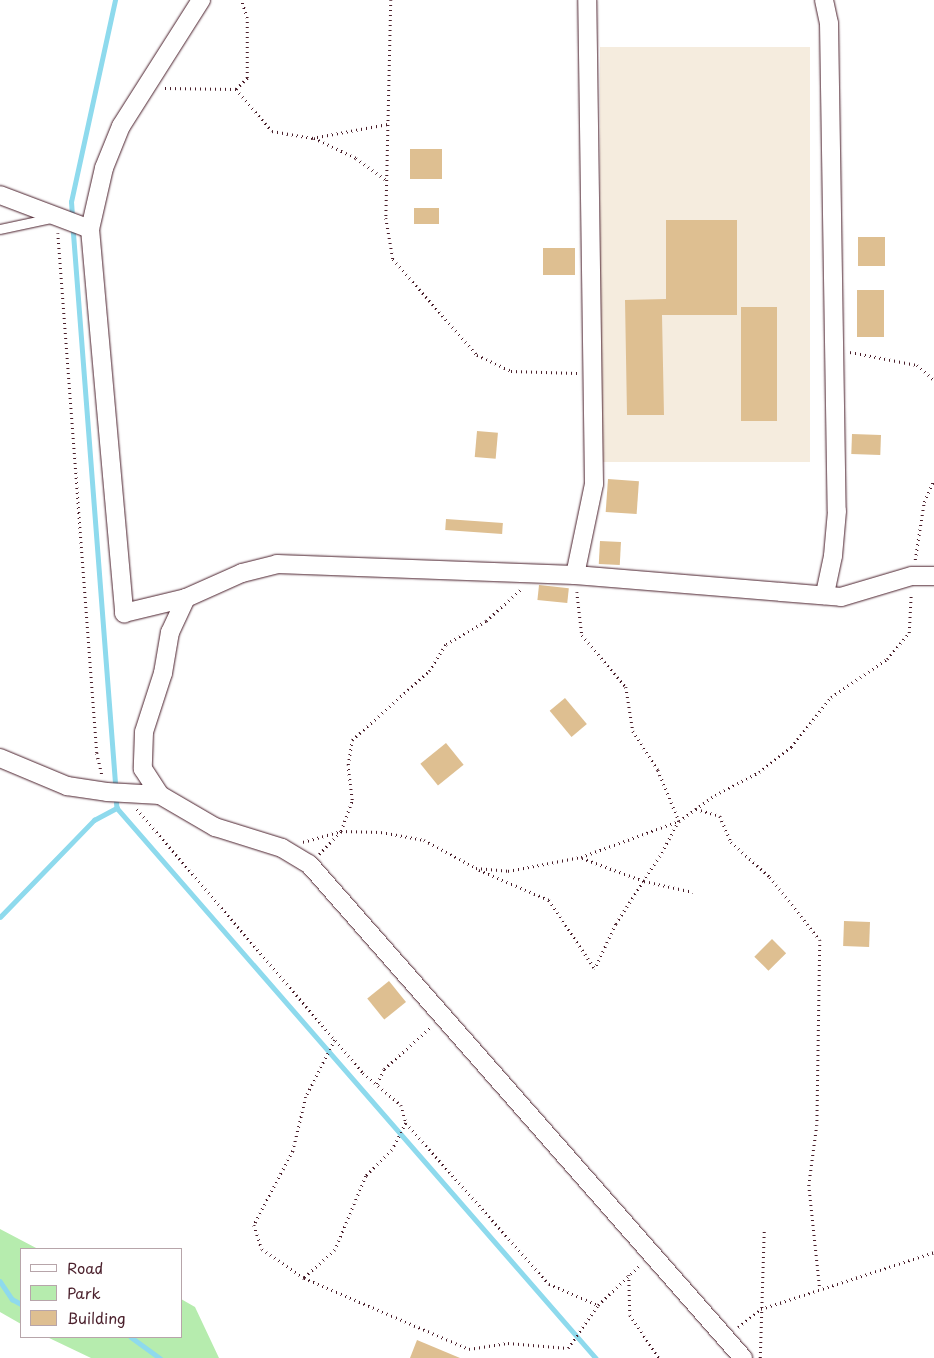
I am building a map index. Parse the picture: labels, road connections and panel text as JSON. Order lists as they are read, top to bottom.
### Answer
{
  "legend": ["Road", "Park", "Building"]
}
